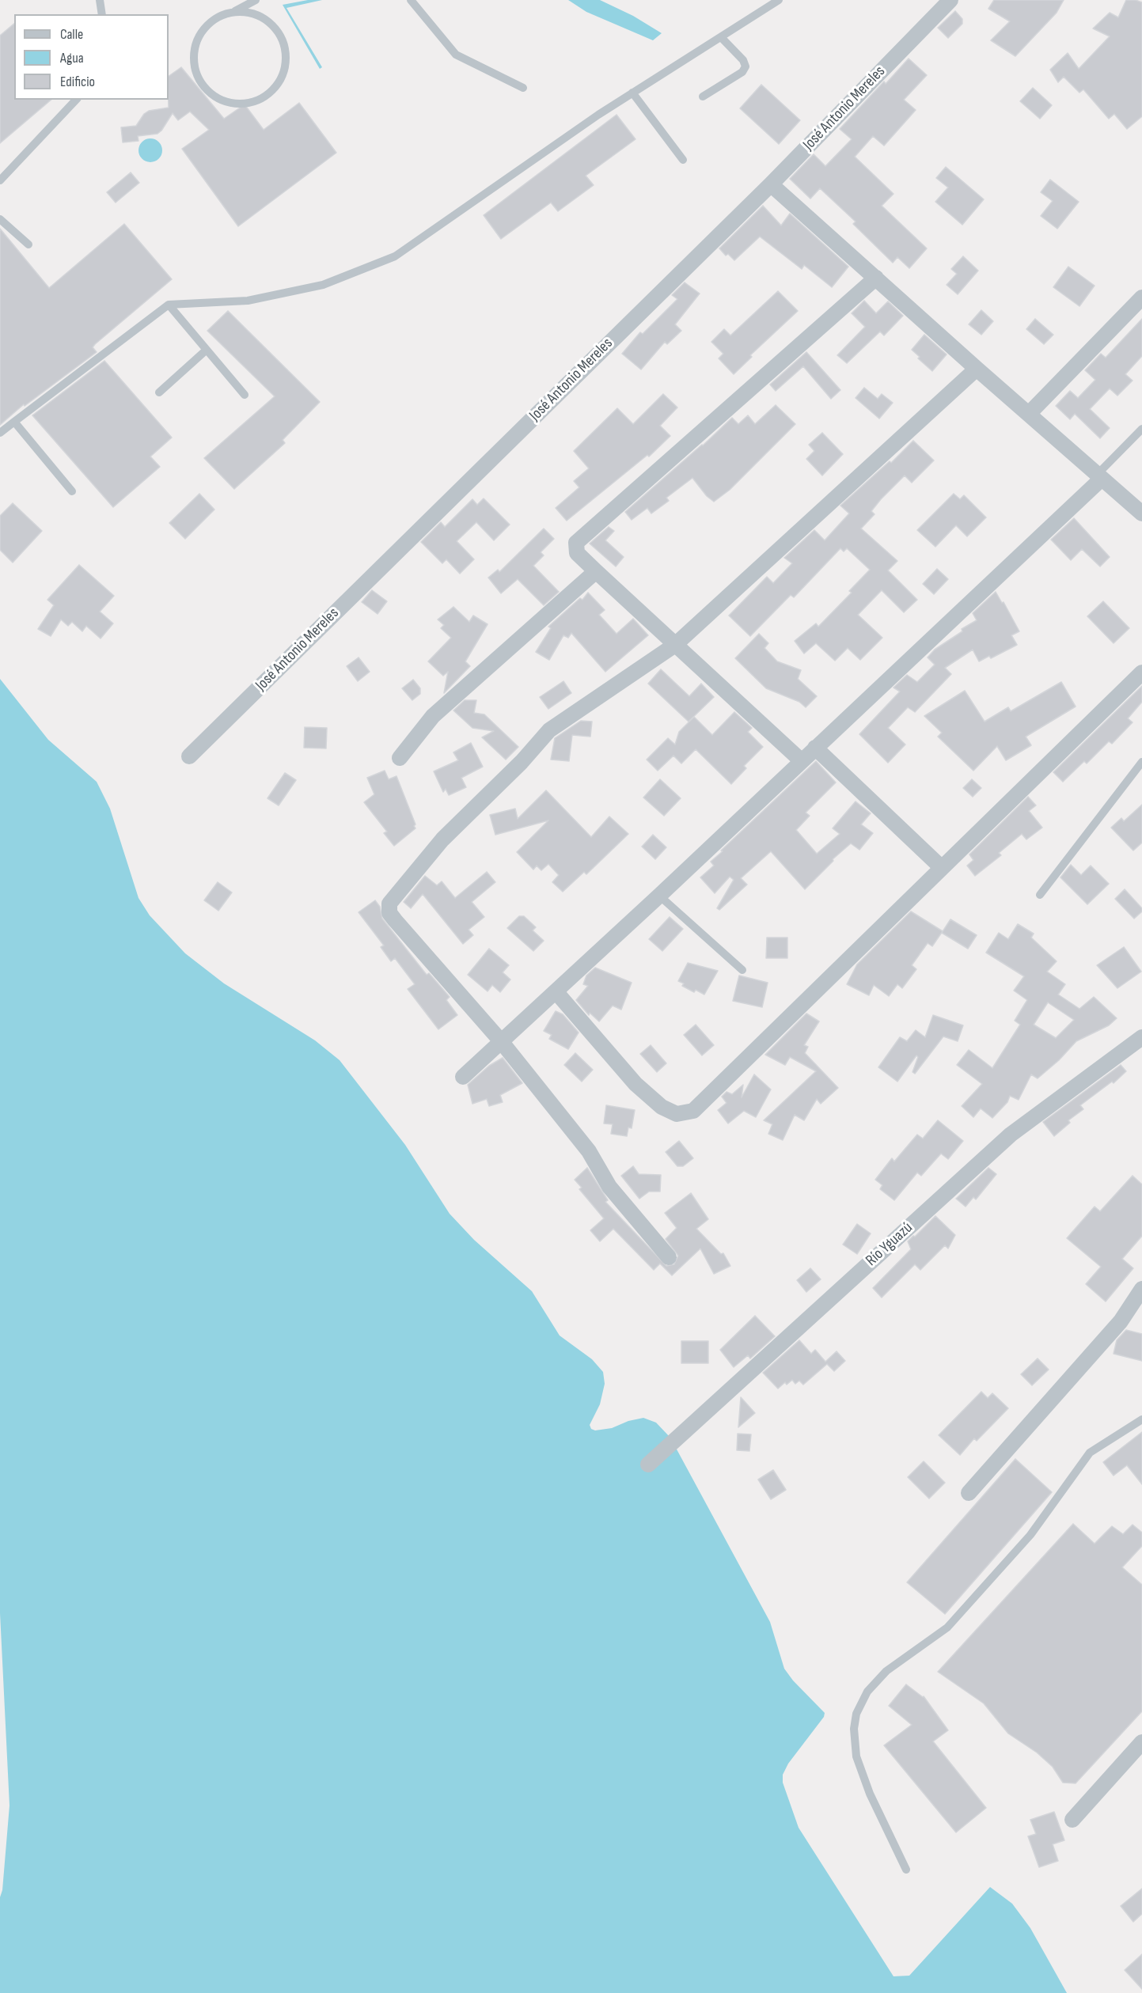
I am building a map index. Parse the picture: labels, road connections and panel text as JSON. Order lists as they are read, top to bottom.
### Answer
{
  "streets": {
    "street": ["José Antonio Mereles", "Río Yguazú"]
  },
  "legend": ["Calle", "Agua", "Edificio"]
}
